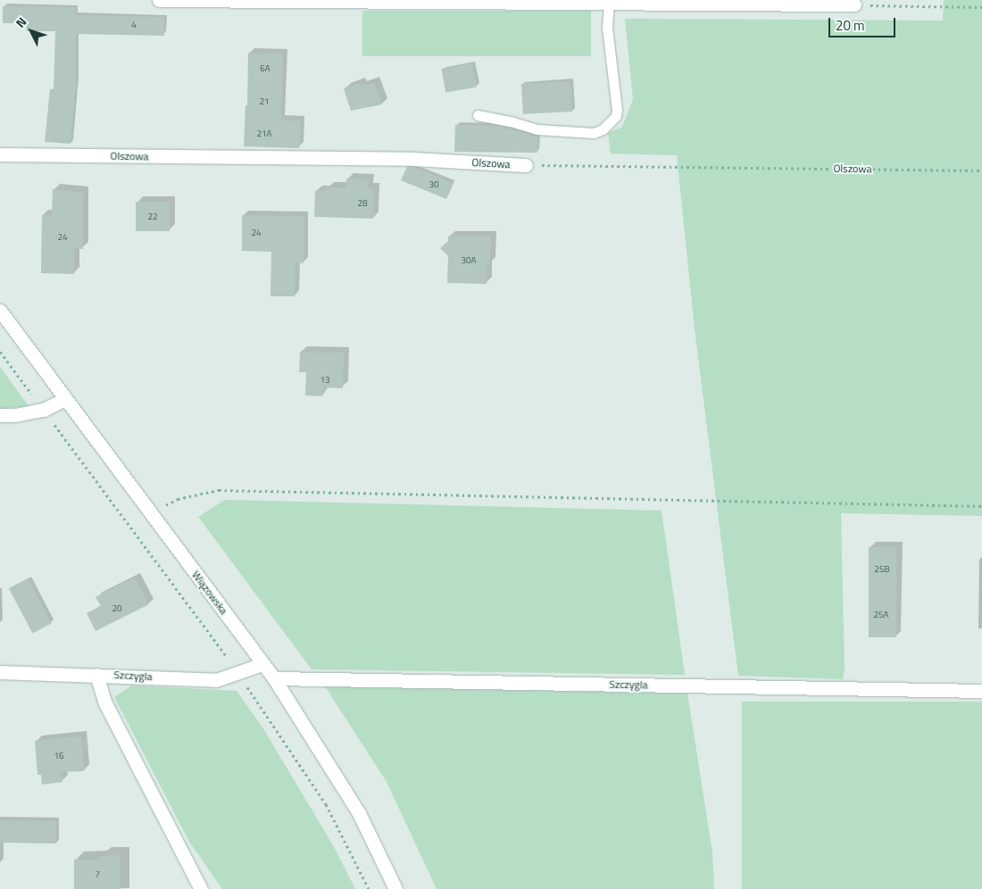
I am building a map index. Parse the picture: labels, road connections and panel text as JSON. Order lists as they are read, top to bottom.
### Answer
{
  "streets": {
    "street": ["Olszowa", "Wiązowska", "Szczygla"]
  },
  "crossings": [
    ["Wiązowska", "Szczygla"]
  ],
  "house_numbers": [
    "4",
    "6A",
    "21",
    "21A",
    "30",
    "28",
    "22",
    "24",
    "24",
    "30A",
    "13",
    "25B",
    "20",
    "25A",
    "16",
    "7"
  ],
  "scale_bar": "20 m",
  "north": "top left"
}
